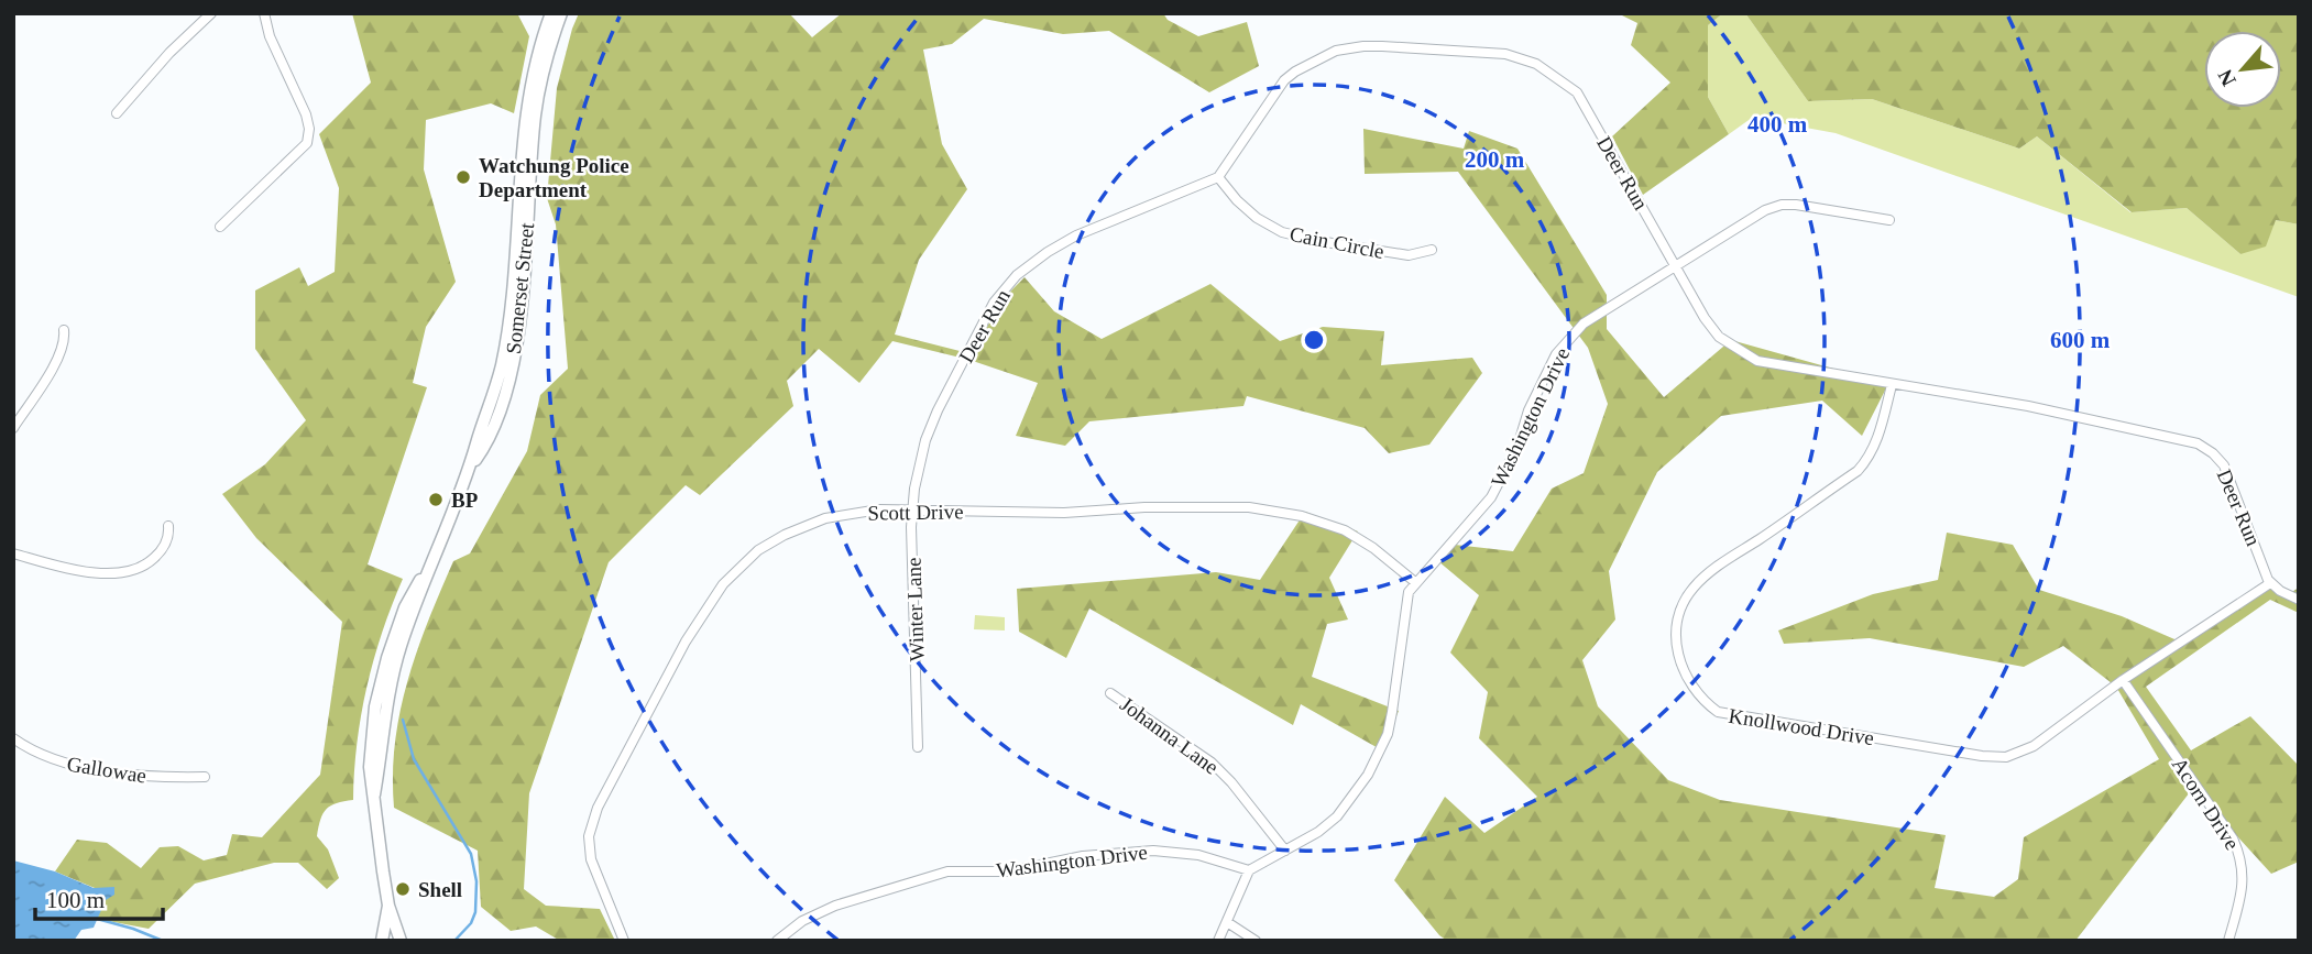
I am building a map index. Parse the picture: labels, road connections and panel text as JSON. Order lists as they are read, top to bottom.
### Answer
{
  "streets": {
    "main road": ["Somerset Street"],
    "street": [
      "Deer Run",
      "Cain Circle",
      "Washington Drive",
      "Scott Drive",
      "Winter Lane",
      "Knollwood Drive",
      "Johanna Lane",
      "Gallowae",
      "Acorn Drive"
    ]
  },
  "crossings": [
    ["Deer Run", "Cain Circle"],
    ["Deer Run", "Washington Drive"],
    ["Deer Run", "Winter Lane"],
    ["Deer Run", "Knollwood Drive"],
    ["Washington Drive", "Scott Drive"],
    ["Washington Drive", "Johanna Lane"],
    ["Scott Drive", "Winter Lane"],
    ["Knollwood Drive", "Acorn Drive"]
  ],
  "places": ["Watchung Police Department", "BP", "Shell"],
  "scale_bar": "100 m",
  "north": "bottom left",
  "rings": ["400 m", "200 m", "600 m"]
}
